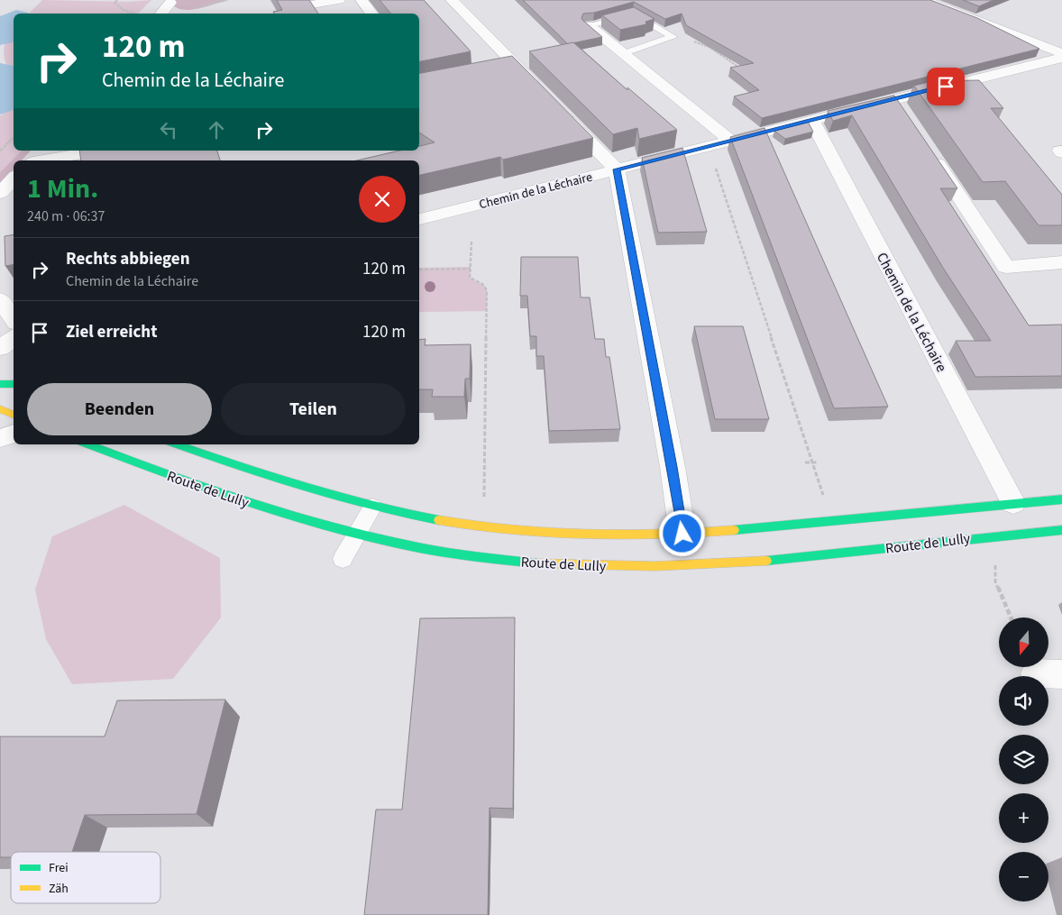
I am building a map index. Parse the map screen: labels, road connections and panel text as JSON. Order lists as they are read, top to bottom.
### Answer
{
  "streets": {
    "main road": ["Route de Lully"],
    "street": ["Chemin de la Léchaire"]
  },
  "crossings": [
    ["Chemin de la Léchaire", "Route de Lully"]
  ],
  "legend": ["Frei", "Zäh"],
  "north": "bottom",
  "page": {
    "turn": ["120 m", "Chemin de la Léchaire"],
    "heading": ["1 Min.", "240 m · 06:37"],
    "list": [
      {
        "name": "Rechts abbiegen",
        "note": "Chemin de la Léchaire",
        "value": "120 m"
      },
      {
        "name": "Ziel erreicht",
        "value": "120 m"
      }
    ],
    "buttons": ["Beenden", "Teilen"],
    "map_buttons": ["+", "−"]
  }
}
